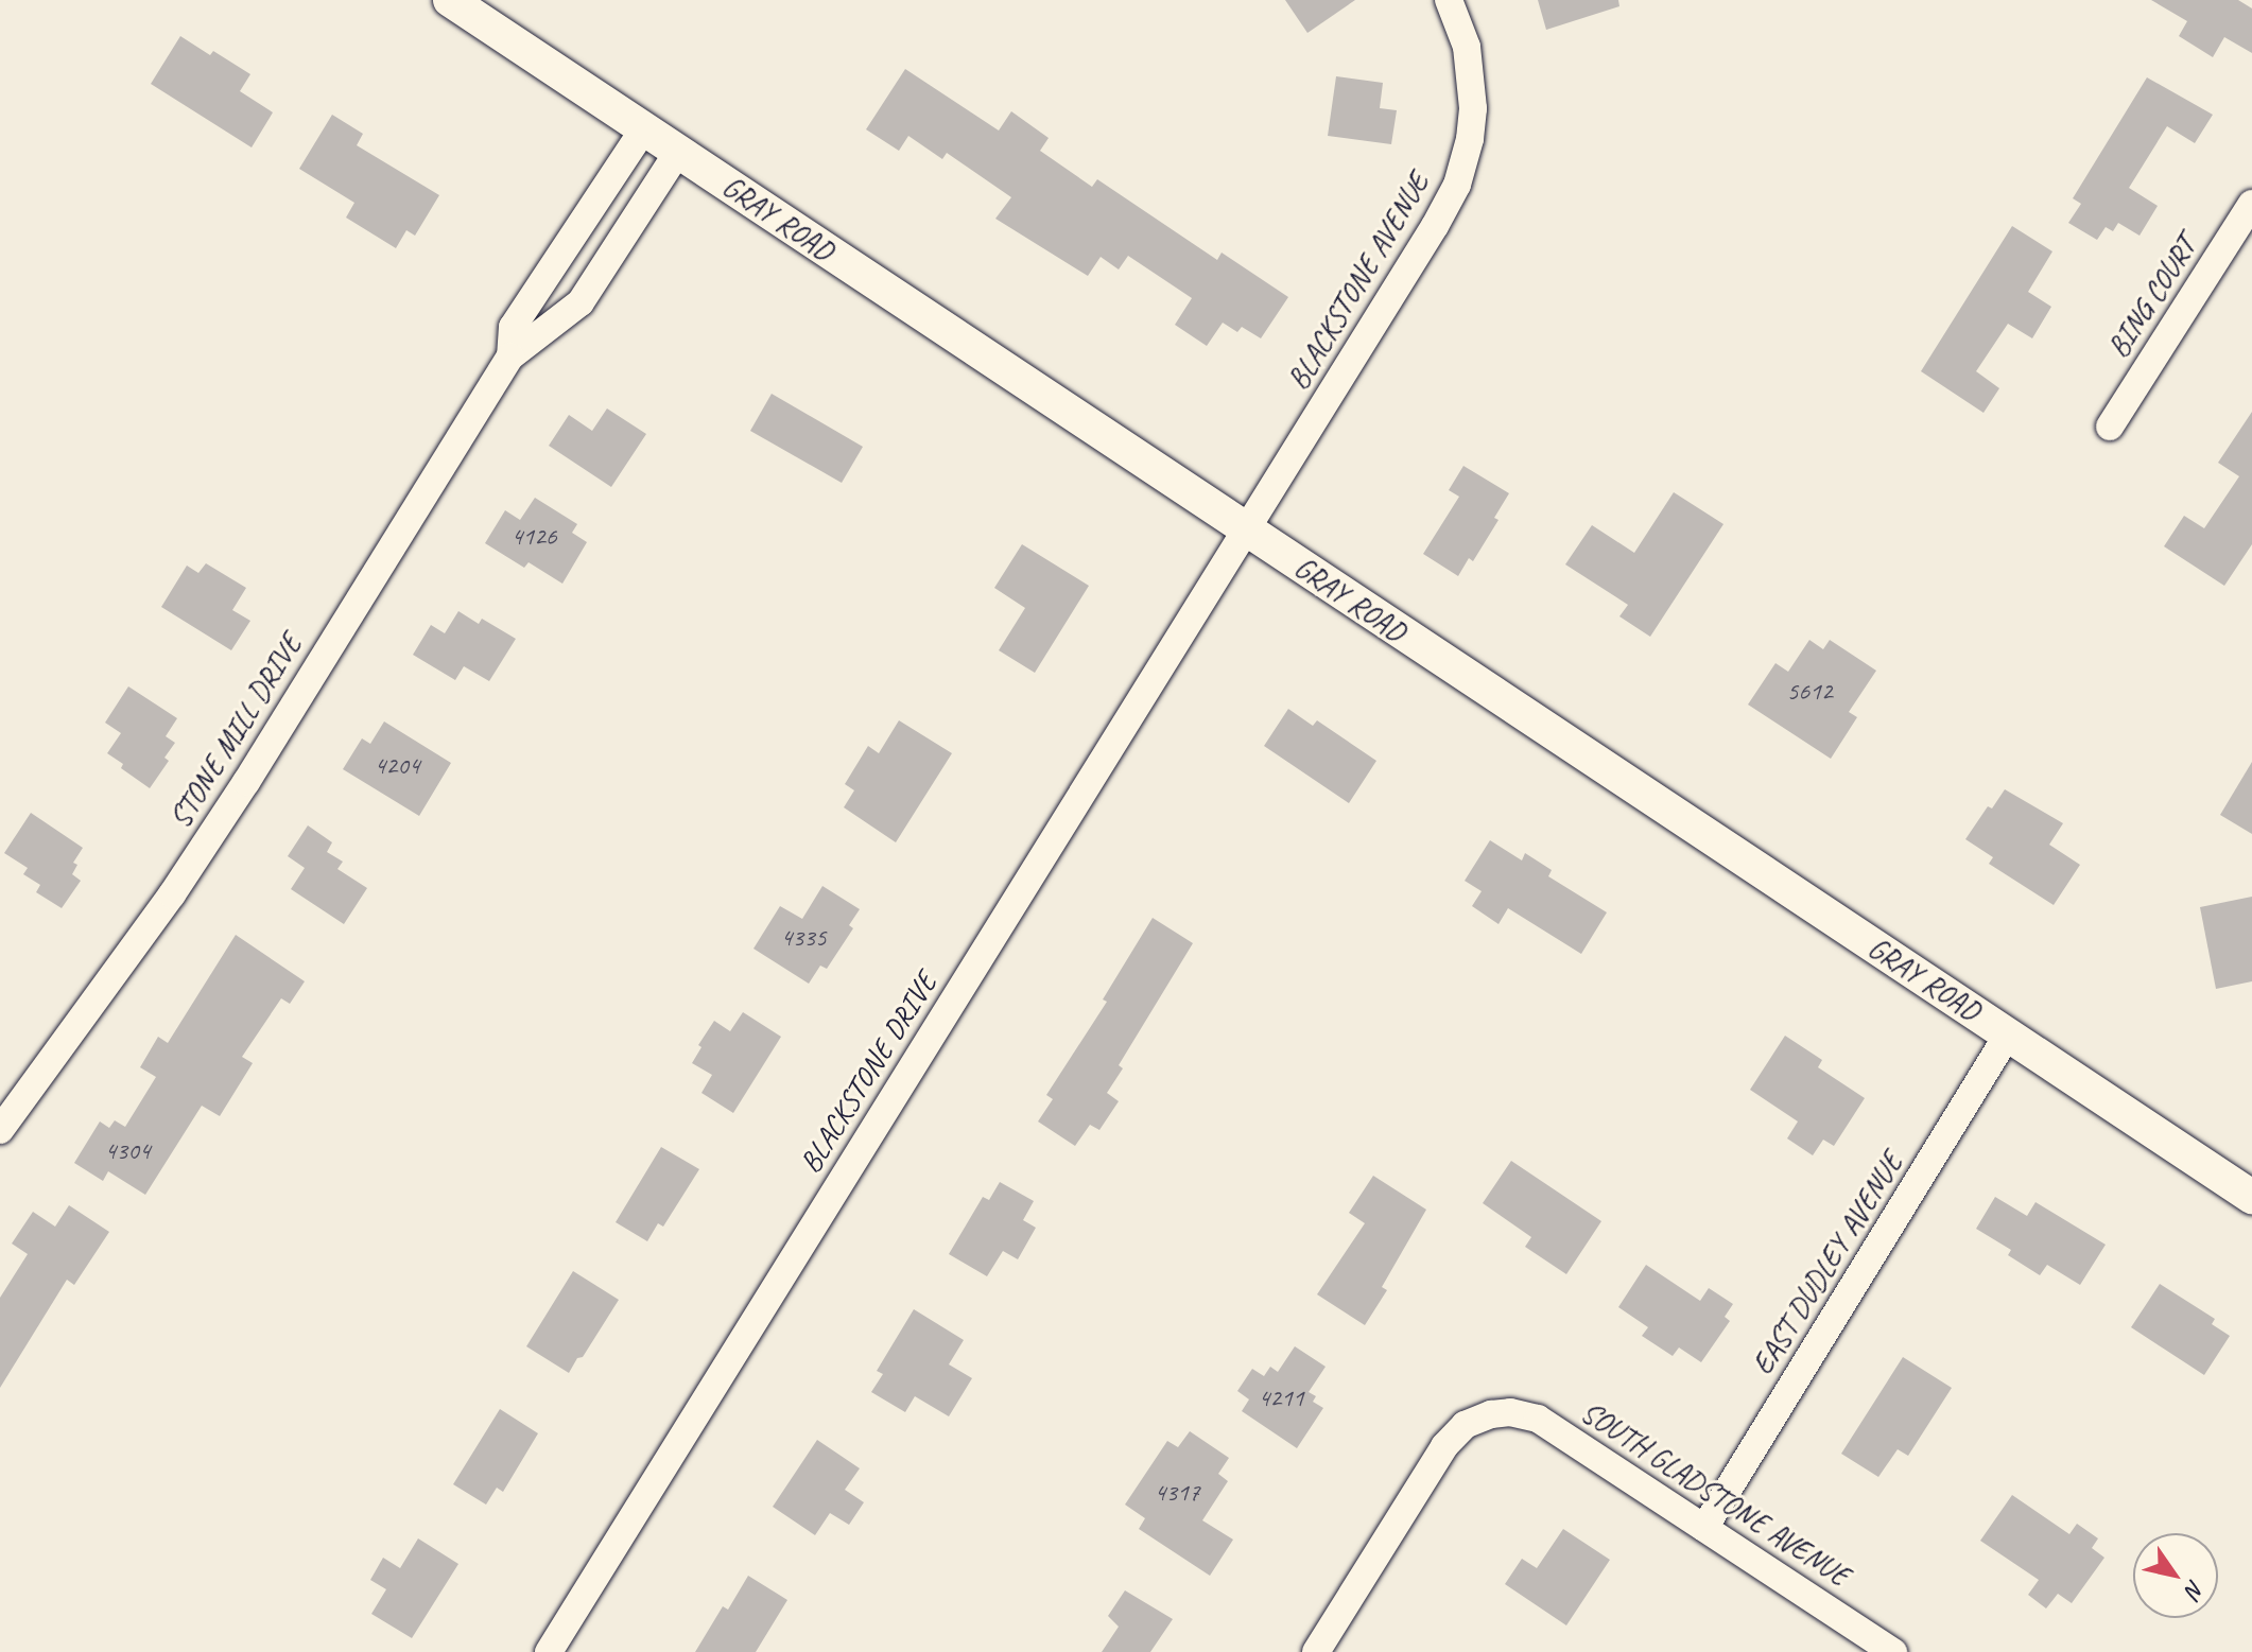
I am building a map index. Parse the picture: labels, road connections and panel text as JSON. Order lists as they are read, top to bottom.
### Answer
{
  "streets": {
    "street": [
      "GRAY ROAD",
      "BLACKSTONE AVENUE",
      "BING COURT",
      "STONE MILL DRIVE",
      "BLACKSTONE DRIVE",
      "EAST DUDLEY AVENUE",
      "SOUTH GLADSTONE AVENUE"
    ]
  },
  "crossings": [
    ["GRAY ROAD", "BLACKSTONE AVENUE"],
    ["GRAY ROAD", "STONE MILL DRIVE"],
    ["GRAY ROAD", "BLACKSTONE DRIVE"],
    ["GRAY ROAD", "EAST DUDLEY AVENUE"],
    ["BLACKSTONE AVENUE", "BLACKSTONE DRIVE"],
    ["EAST DUDLEY AVENUE", "SOUTH GLADSTONE AVENUE"]
  ],
  "house_numbers": [
    "4126",
    "5612",
    "4204",
    "4335",
    "4304",
    "4211",
    "4317"
  ],
  "north": "bottom right"
}
